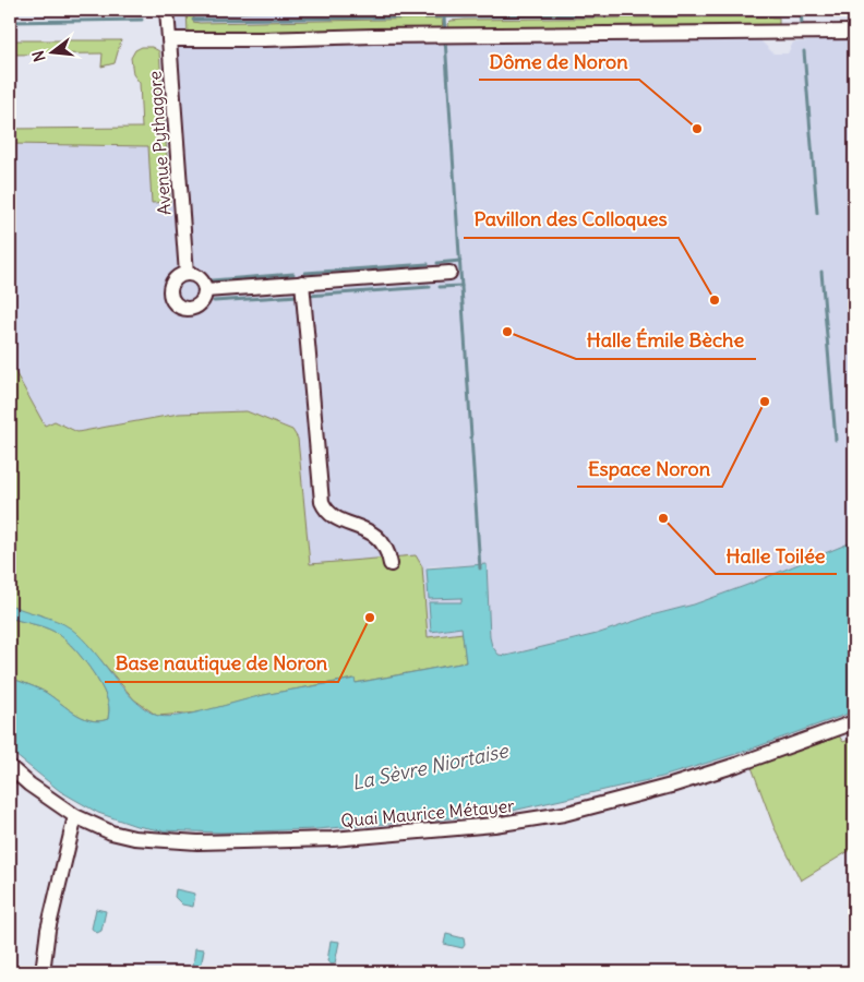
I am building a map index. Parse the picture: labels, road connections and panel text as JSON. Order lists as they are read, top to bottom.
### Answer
{
  "streets": {
    "street": ["Avenue Pythagore", "Quai Maurice Métayer"]
  },
  "water": ["La Sèvre Niortaise"],
  "places": [
    "Dôme de Noron",
    "Pavillon des Colloques",
    "Halle Émile Bèche",
    "Espace Noron",
    "Halle Toilée",
    "Base nautique de Noron"
  ],
  "north": "left"
}
